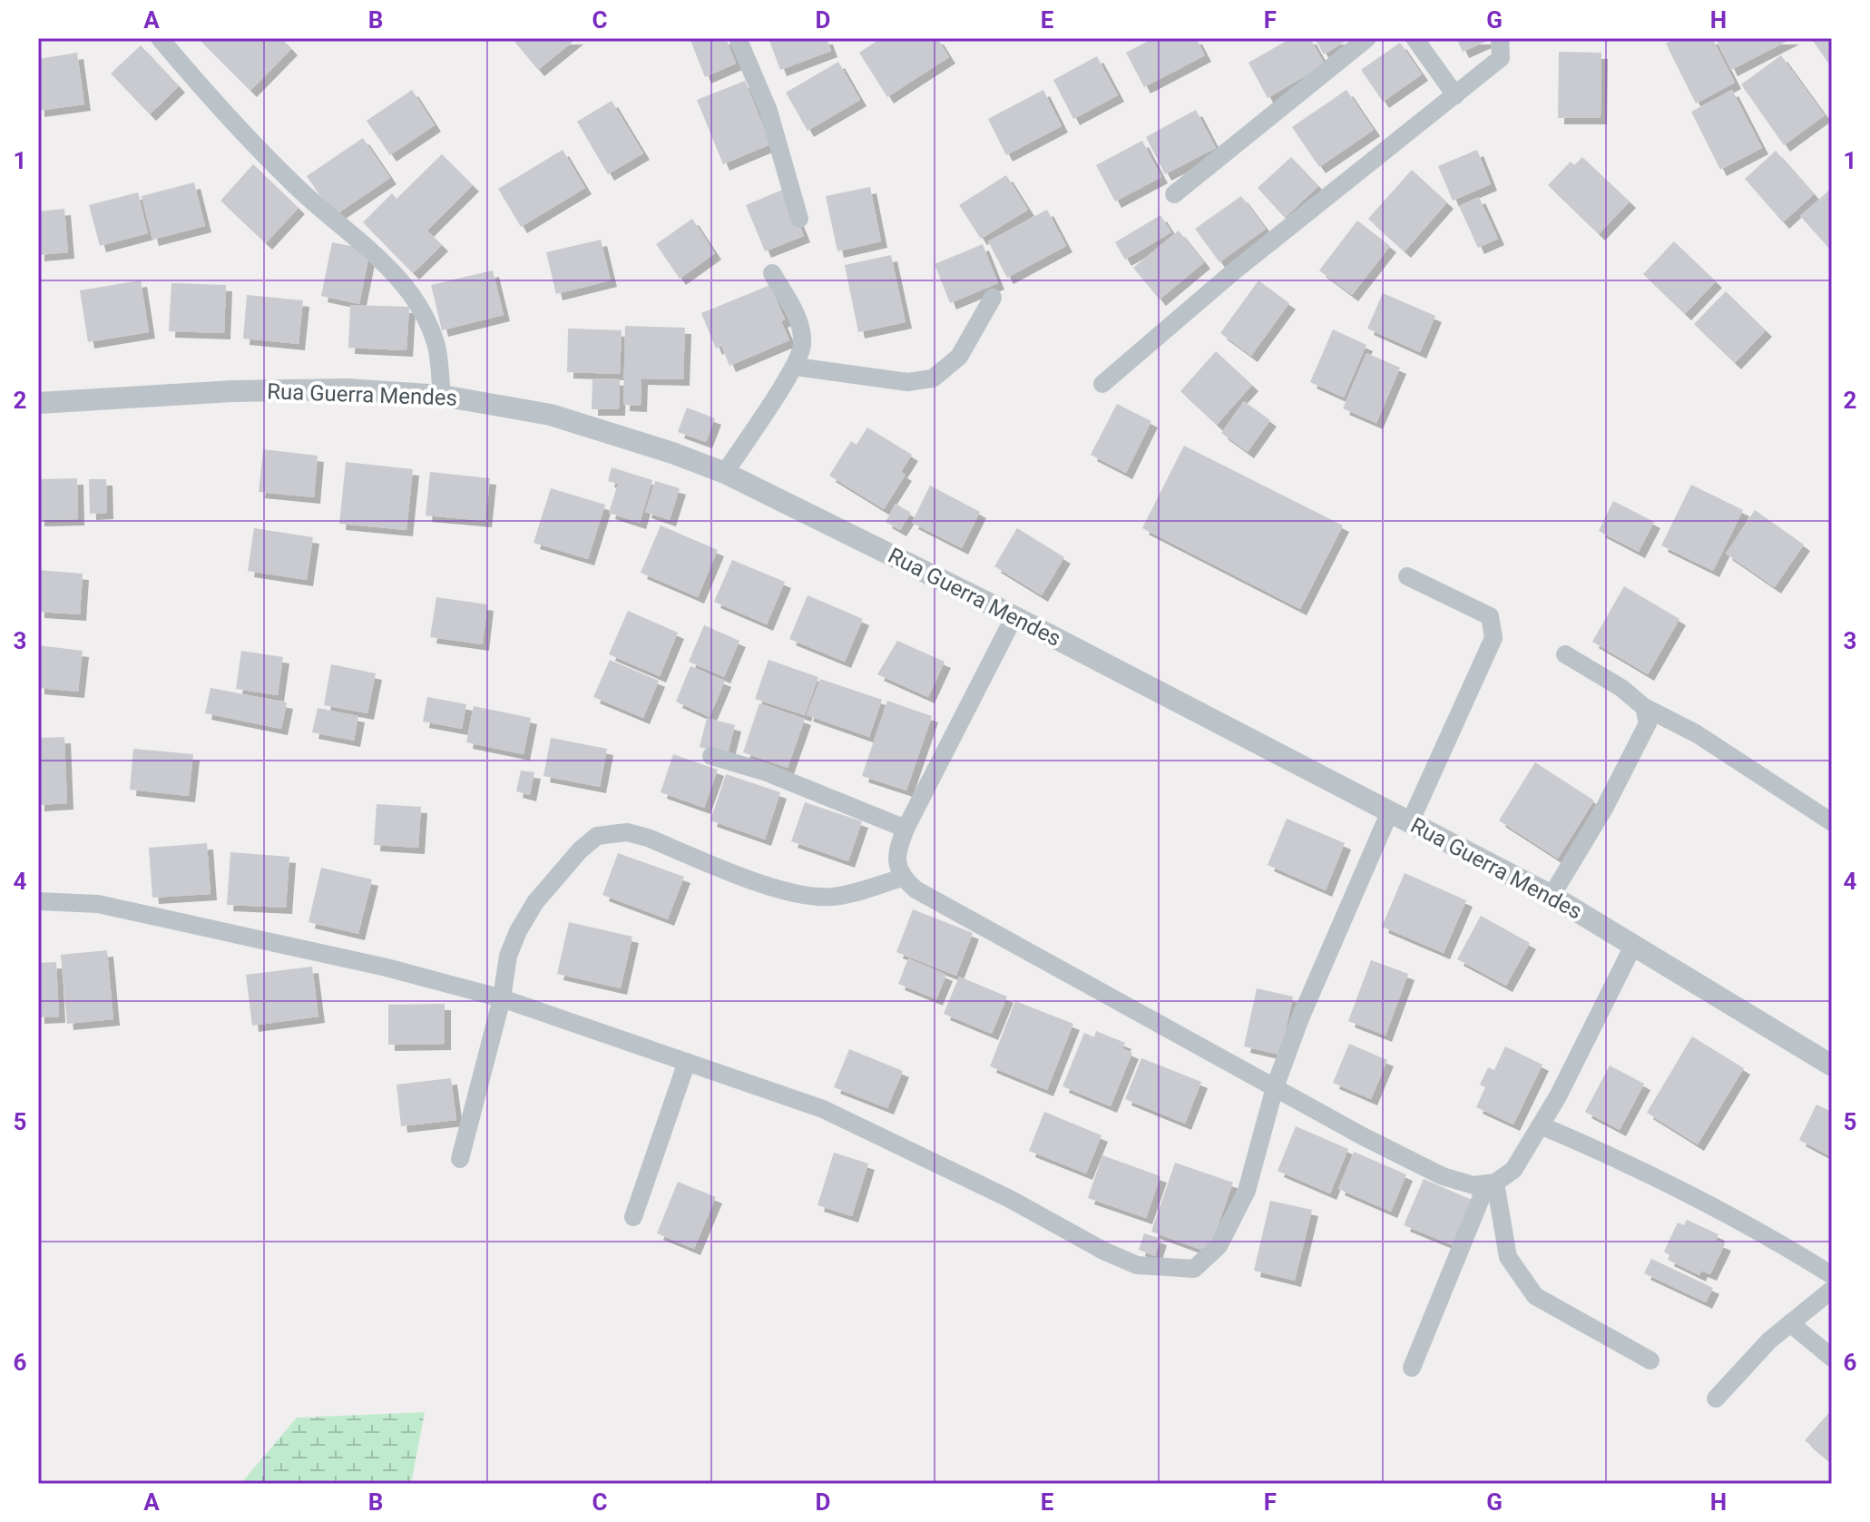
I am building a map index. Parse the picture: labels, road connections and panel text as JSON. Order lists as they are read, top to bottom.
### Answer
{
  "streets": {
    "street": ["Rua Guerra Mendes"]
  },
  "grid": {
    "columns": [
      "A",
      "B",
      "C",
      "D",
      "E",
      "F",
      "G",
      "H"
    ],
    "rows": [
      "1",
      "2",
      "3",
      "4",
      "5",
      "6"
    ]
  }
}
